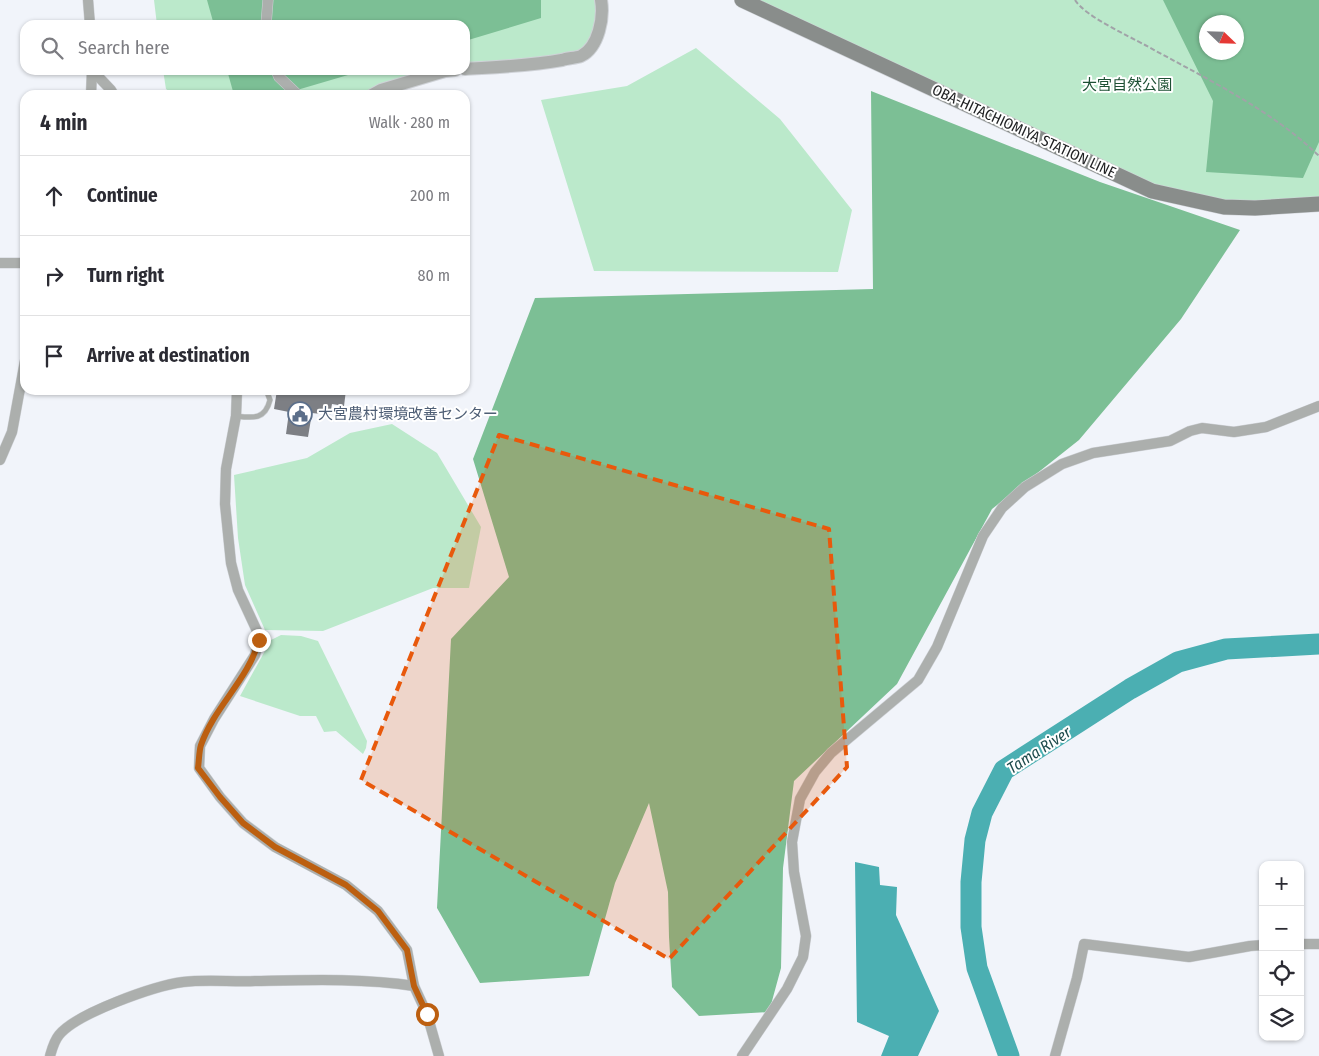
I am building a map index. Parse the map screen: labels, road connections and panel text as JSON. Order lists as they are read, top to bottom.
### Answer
{
  "streets": {
    "main road": ["OBA-HITACHIOMIYA STATION LINE"]
  },
  "water": ["Tama River"],
  "parks": ["大宮自然公園"],
  "places": {
    "public building": ["大宮農村環境改善センター"]
  },
  "north": "bottom right",
  "page": {
    "search": "Search here",
    "heading": ["4 min", "Walk · 280 m"],
    "list": [
      ["Continue", "200 m"],
      ["Turn right", "80 m"],
      "Arrive at destination"
    ],
    "map_buttons": ["+", "−"]
  }
}
